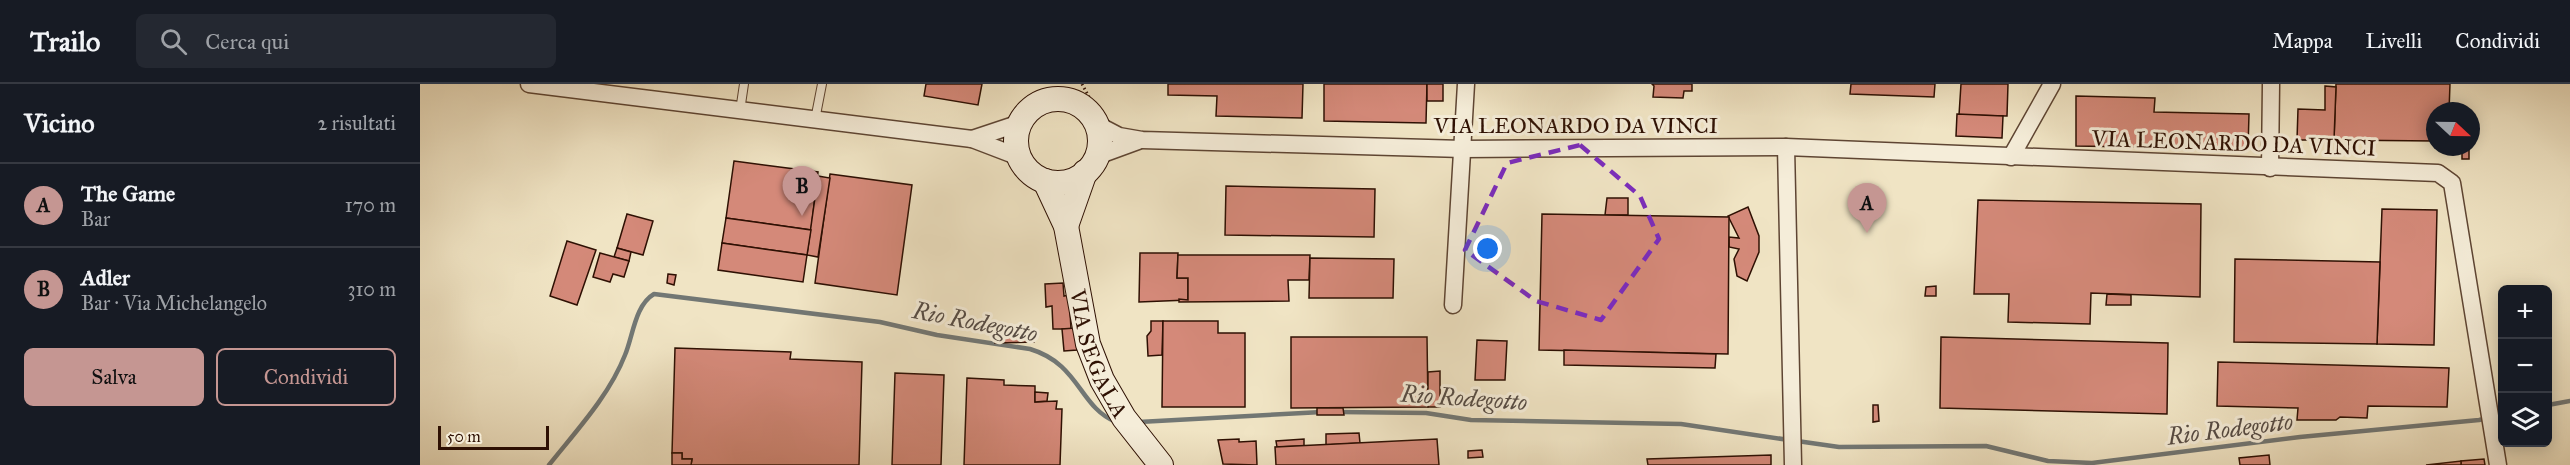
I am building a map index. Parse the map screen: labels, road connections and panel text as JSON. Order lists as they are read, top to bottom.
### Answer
{
  "streets": {
    "street": ["VIA LEONARDO DA VINCI", "VIA SEGALA"]
  },
  "crossings": [
    ["VIA LEONARDO DA VINCI", "VIA SEGALA"]
  ],
  "water": ["Rio Rodegotto"],
  "scale_bar": "50 m",
  "north": "right",
  "page": {
    "header": "Trailo",
    "search": "Cerca qui",
    "nav": ["Mappa", "Livelli", "Condividi"],
    "heading": ["Vicino", "2 risultati"],
    "list": [
      {
        "mark": "A",
        "name": "The Game",
        "note": "Bar",
        "value": "170 m"
      },
      {
        "mark": "B",
        "name": "Adler",
        "note": "Bar · Via Michelangelo",
        "value": "310 m"
      }
    ],
    "pins": ["B", "A"],
    "map_buttons": ["+", "−"],
    "buttons": ["Salva", "Condividi"],
    "scale": "50 m"
  }
}
